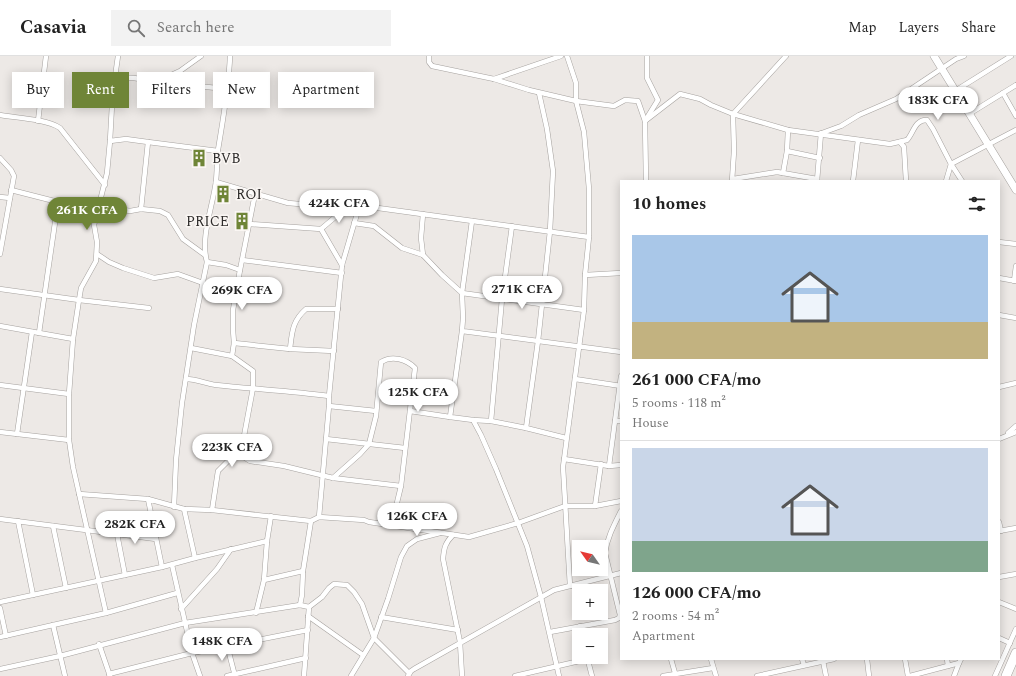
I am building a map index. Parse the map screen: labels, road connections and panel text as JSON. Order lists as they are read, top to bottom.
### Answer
{
  "places": {
    "building": ["BVB", "ROI", "PRICE"]
  },
  "north": "top left",
  "page": {
    "header": "Casavia",
    "search": "Search here",
    "nav": ["Map", "Layers", "Share"],
    "chip": [
      "Buy",
      "Rent",
      "Filters",
      "New",
      "Apartment"
    ],
    "price": [
      "183K CFA",
      "424K CFA",
      "261K CFA",
      "271K CFA",
      "269K CFA",
      "125K CFA",
      "223K CFA",
      "126K CFA",
      "282K CFA",
      "148K CFA"
    ],
    "heading": "10 homes",
    "list": [
      {
        "name": "261 000 CFA/mo",
        "note": "5 rooms · 118 m² · House"
      },
      {
        "name": "126 000 CFA/mo",
        "note": "2 rooms · 54 m² · Apartment"
      }
    ],
    "map_buttons": ["+", "−"]
  }
}
